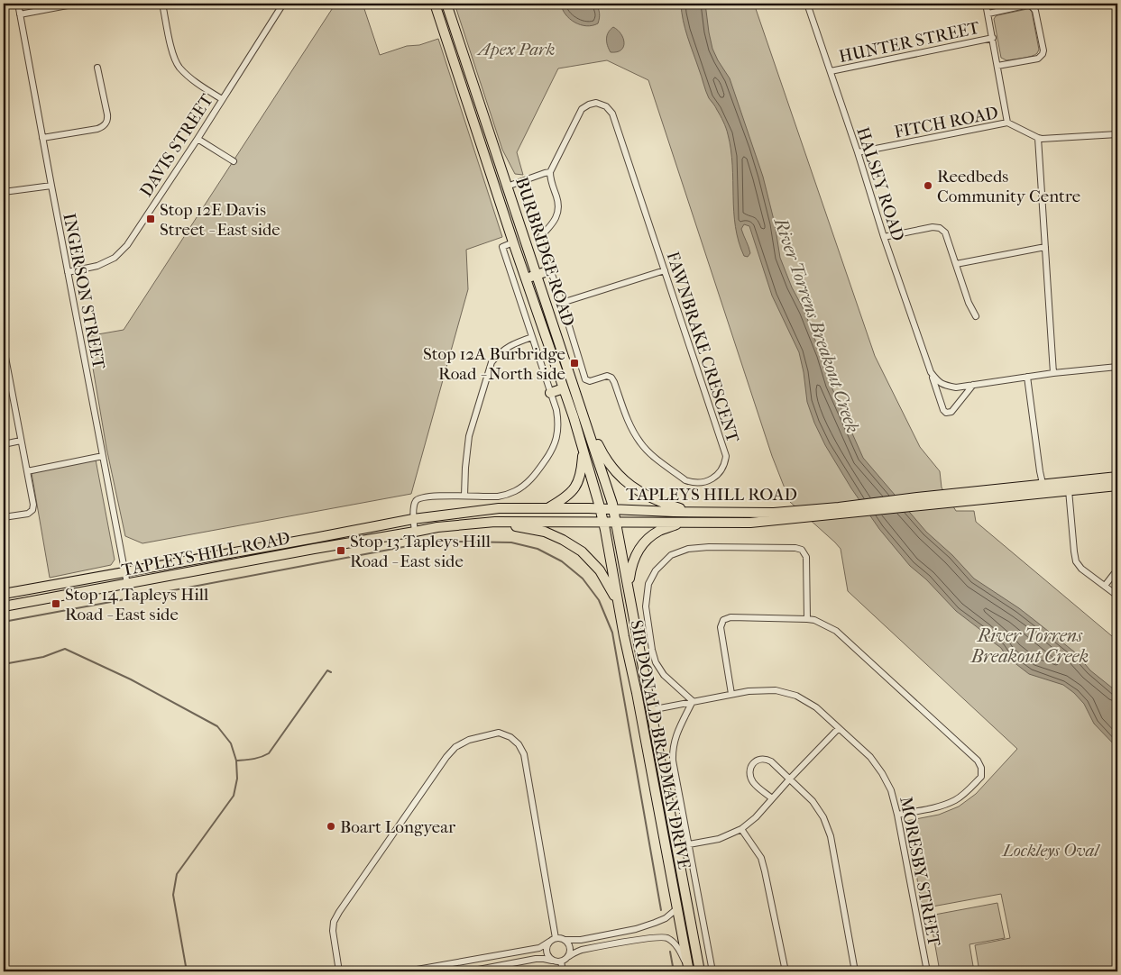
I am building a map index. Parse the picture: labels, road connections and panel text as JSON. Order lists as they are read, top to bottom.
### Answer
{
  "streets": {
    "main road": ["BURBRIDGE ROAD", "TAPLEYS HILL ROAD", "SIR DONALD BRADMAN DRIVE"],
    "street": [
      "HUNTER STREET",
      "FITCH ROAD",
      "DAVIS STREET",
      "HALSEY ROAD",
      "INGERSON STREET",
      "FAWNBRAKE CRESCENT",
      "MORESBY STREET"
    ]
  },
  "crossings": [
    ["HUNTER STREET", "HALSEY ROAD"],
    ["FITCH ROAD", "HALSEY ROAD"],
    ["DAVIS STREET", "INGERSON STREET"],
    ["BURBRIDGE ROAD", "TAPLEYS HILL ROAD"],
    ["BURBRIDGE ROAD", "SIR DONALD BRADMAN DRIVE"],
    ["INGERSON STREET", "TAPLEYS HILL ROAD"],
    ["TAPLEYS HILL ROAD", "SIR DONALD BRADMAN DRIVE"],
    ["SIR DONALD BRADMAN DRIVE", "MORESBY STREET"]
  ],
  "water": ["River Torrens Breakout Creek"],
  "parks": ["Apex Park", "Lockleys Oval"],
  "places": {
    "other": ["Reedbeds Community Centre", "Boart Longyear"],
    "transit": [
      "Stop 12E Davis Street - East side",
      "Stop 12A Burbridge Road - North side",
      "Stop 13 Tapleys Hill Road - East side",
      "Stop 14 Tapleys Hill Road - East side"
    ]
  }
}
